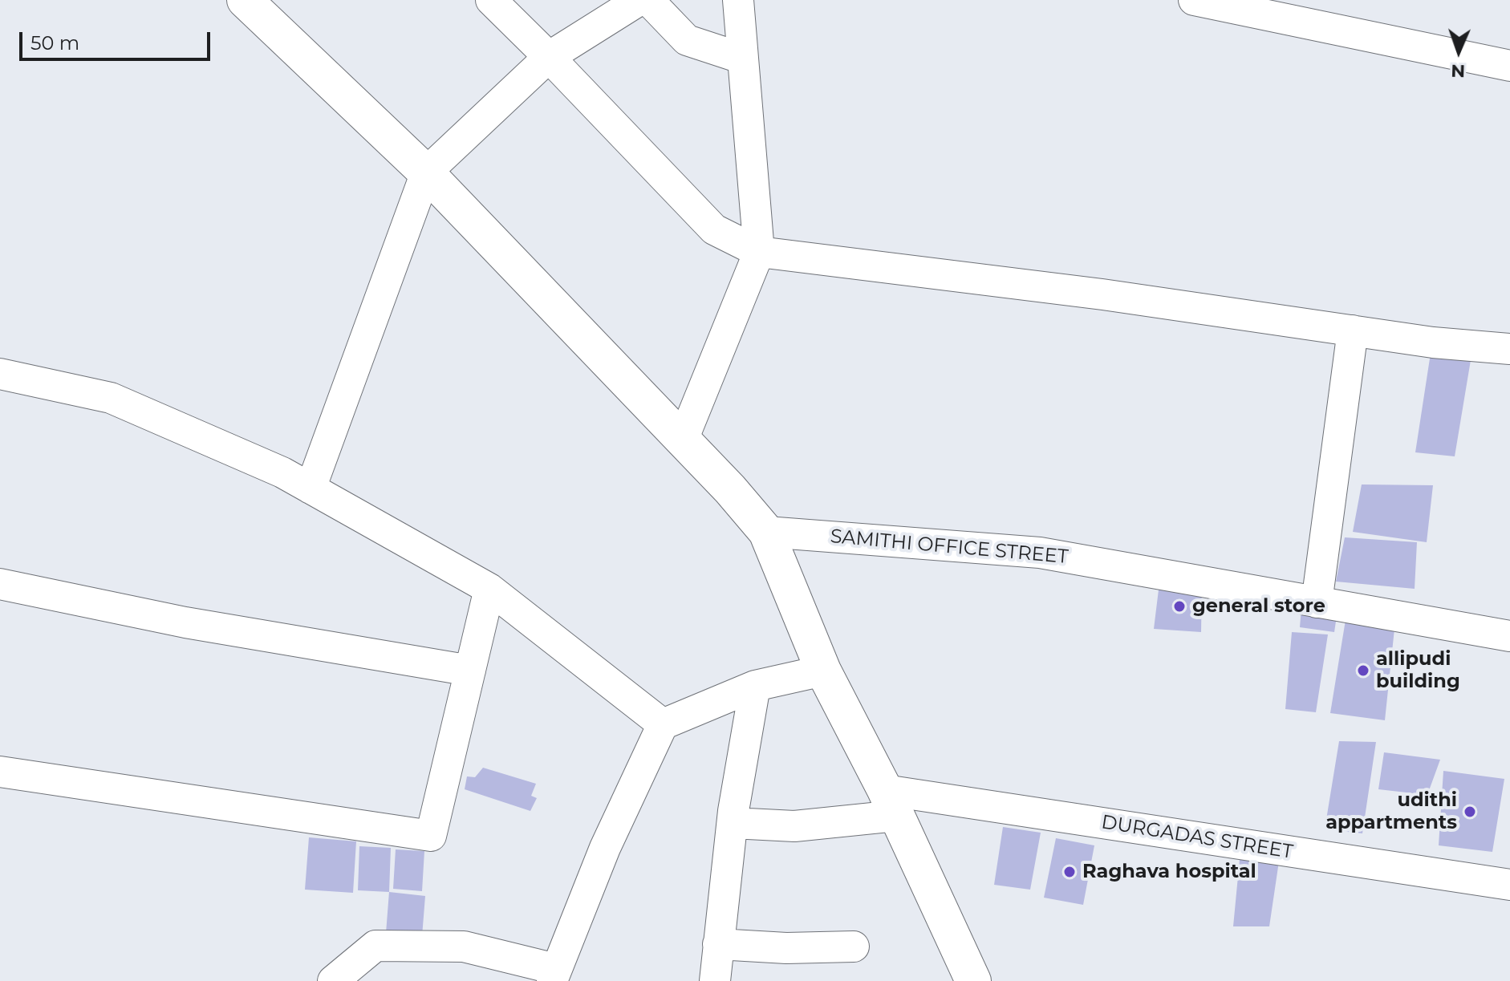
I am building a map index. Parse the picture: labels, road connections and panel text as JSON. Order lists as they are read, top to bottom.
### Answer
{
  "streets": {
    "street": ["SAMITHI OFFICE STREET", "DURGADAS STREET"]
  },
  "places": [
    "general store",
    "allipudi building",
    "udithi appartments",
    "Raghava hospital"
  ],
  "scale_bar": "50 m",
  "north": "bottom"
}
